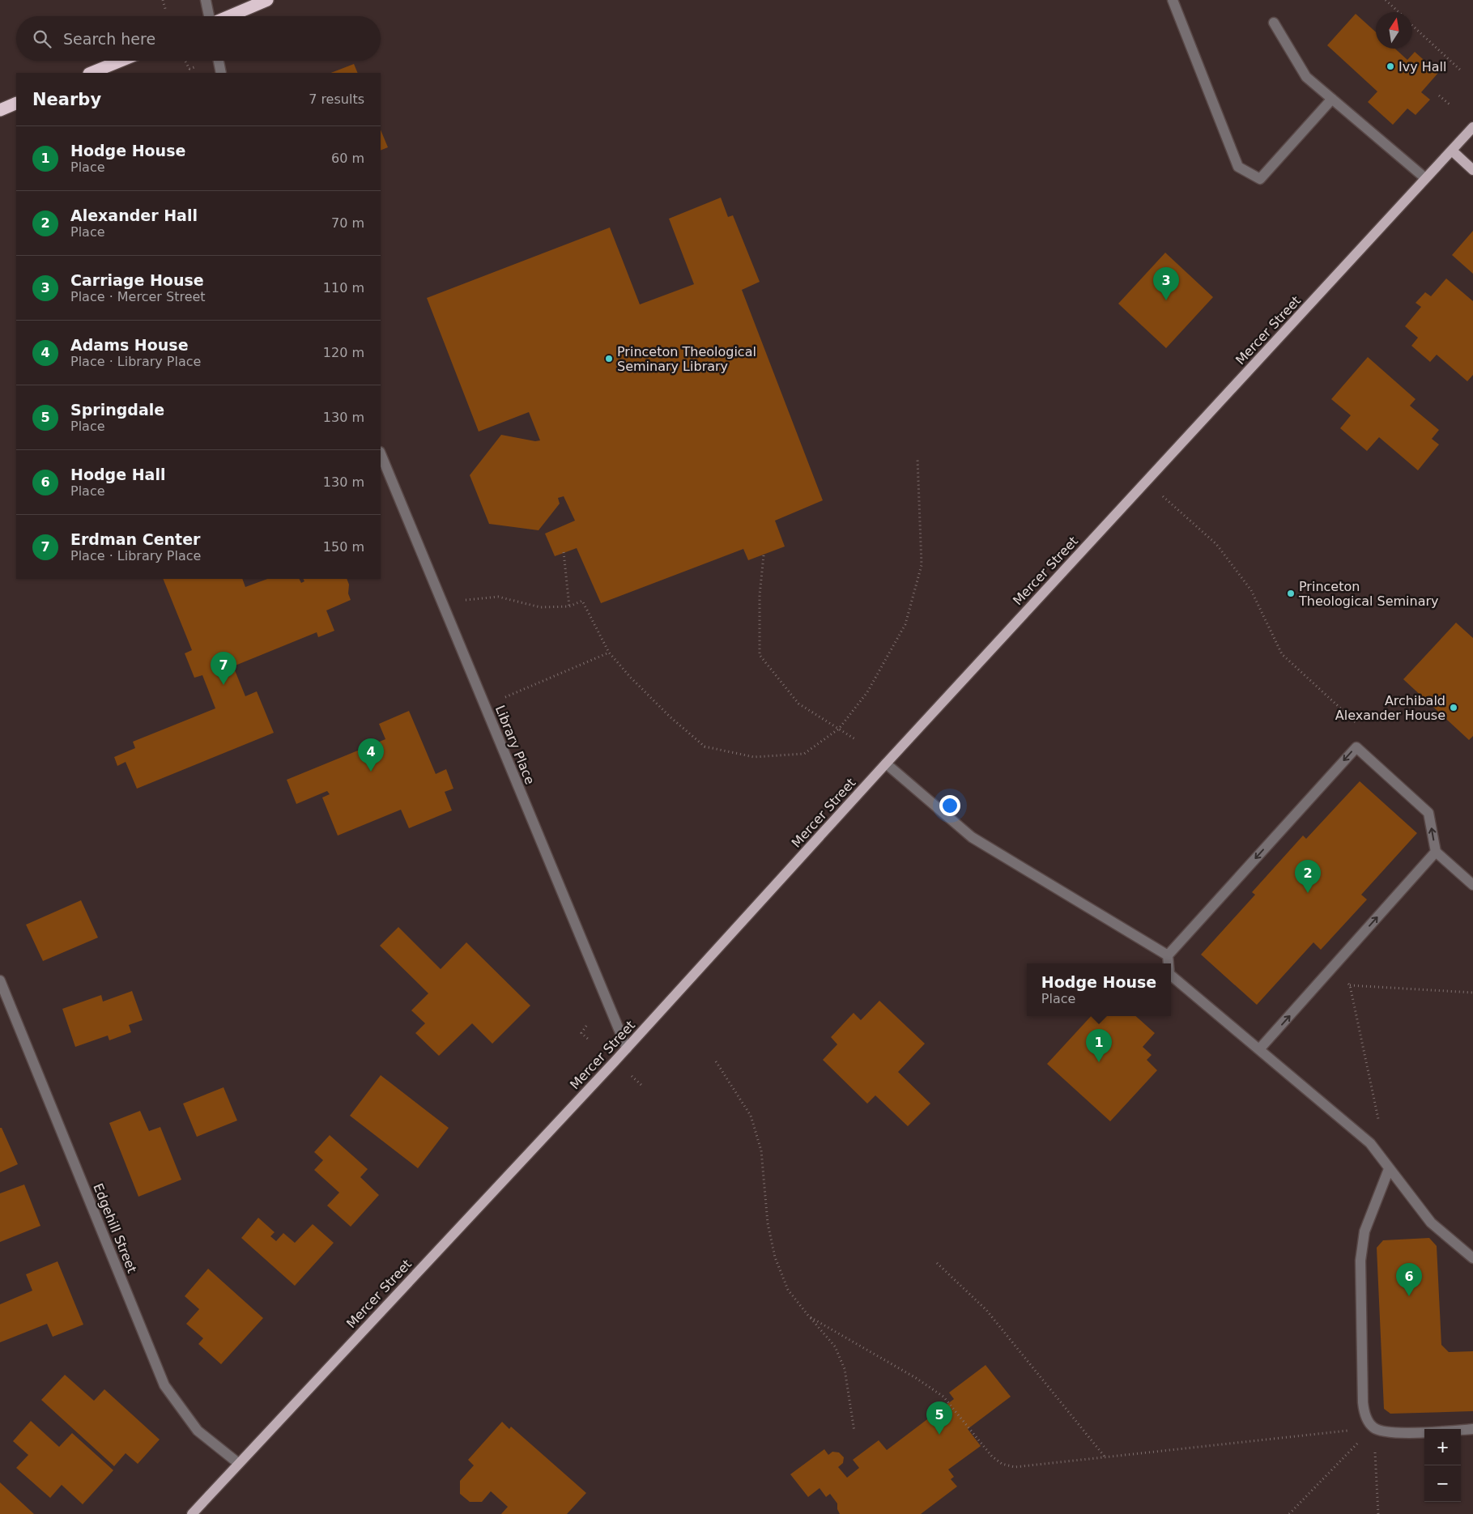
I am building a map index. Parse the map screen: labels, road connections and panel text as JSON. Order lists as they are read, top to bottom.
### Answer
{
  "streets": {
    "main road": ["Mercer Street"],
    "street": ["Library Place", "Edgehill Street"]
  },
  "crossings": [
    ["Mercer Street", "Library Place"],
    ["Mercer Street", "Edgehill Street"]
  ],
  "places": [
    "Ivy Hall",
    "Princeton Theological Seminary Library",
    "Princeton Theological Seminary",
    "Archibald Alexander House"
  ],
  "north": "top",
  "page": {
    "search": "Search here",
    "heading": ["Nearby", "7 results"],
    "list": [
      {
        "mark": "1",
        "name": "Hodge House",
        "note": "Place",
        "value": "60 m"
      },
      {
        "mark": "2",
        "name": "Alexander Hall",
        "note": "Place",
        "value": "70 m"
      },
      {
        "mark": "3",
        "name": "Carriage House",
        "note": "Place · Mercer Street",
        "value": "110 m"
      },
      {
        "mark": "4",
        "name": "Adams House",
        "note": "Place · Library Place",
        "value": "120 m"
      },
      {
        "mark": "5",
        "name": "Springdale",
        "note": "Place",
        "value": "130 m"
      },
      {
        "mark": "6",
        "name": "Hodge Hall",
        "note": "Place",
        "value": "130 m"
      },
      {
        "mark": "7",
        "name": "Erdman Center",
        "note": "Place · Library Place",
        "value": "150 m"
      }
    ],
    "pins": [
      "3",
      "7",
      "4",
      "2",
      "1",
      "6",
      "5"
    ],
    "popup": ["Hodge House", "Place"],
    "map_buttons": ["+", "−"]
  }
}
